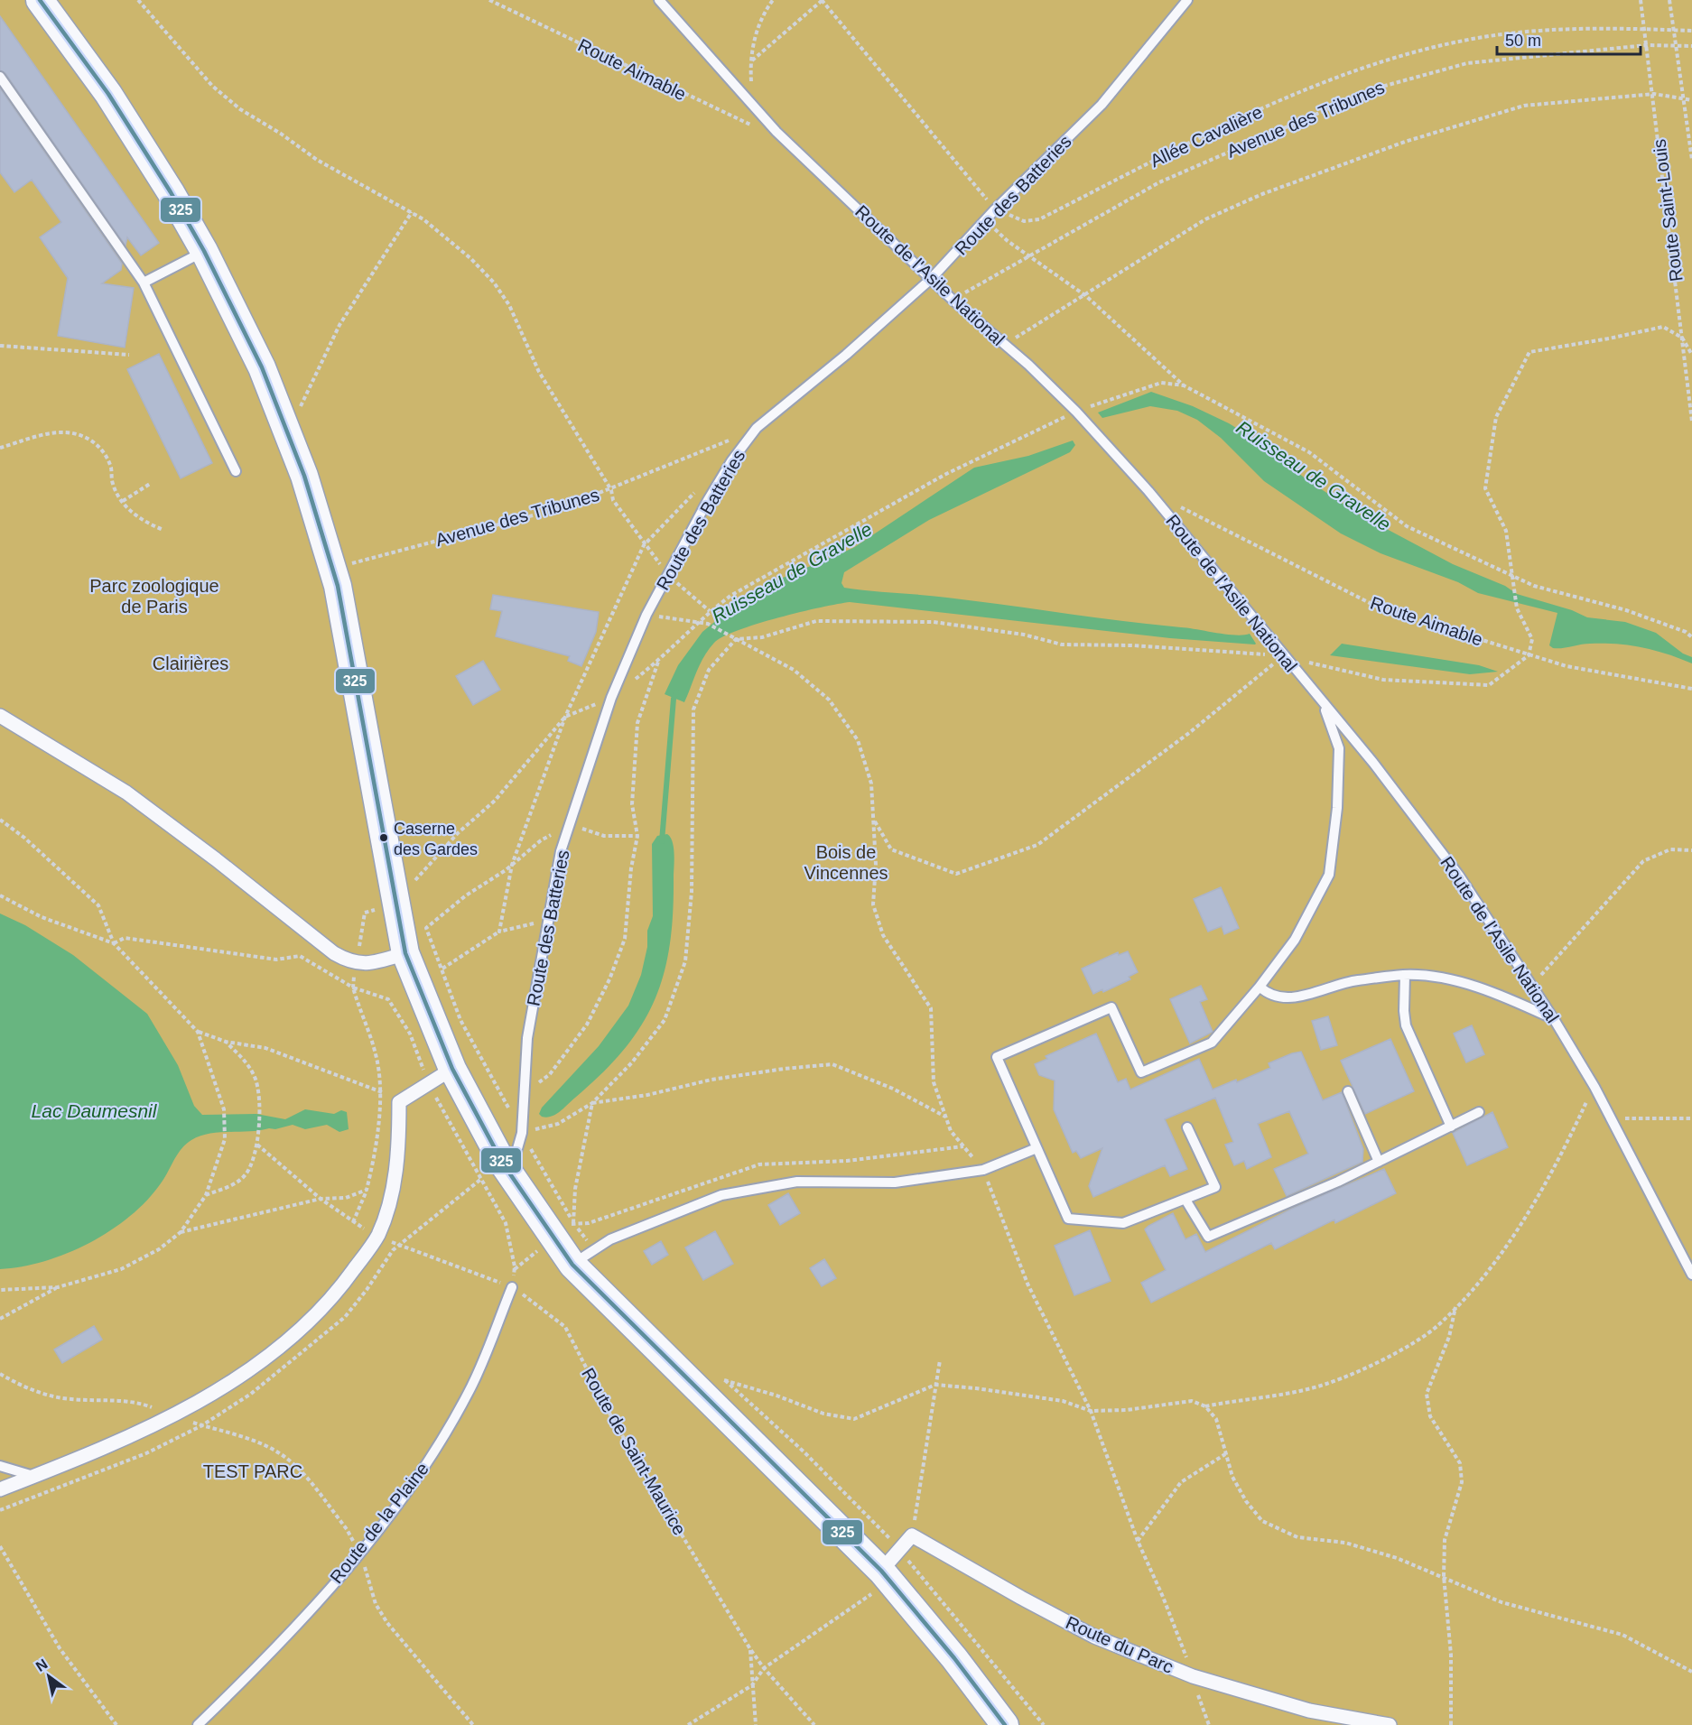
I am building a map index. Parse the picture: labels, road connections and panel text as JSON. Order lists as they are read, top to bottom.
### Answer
{
  "streets": {
    "street": ["Route du Parc"],
    "lane": ["Route des Batteries", "Route de l'Asile National", "Route de la Plaine"],
    "path": [
      "Route Aimable",
      "Avenue des Tribunes",
      "Allée Cavalière",
      "Route Saint-Louis",
      "Route de Saint-Maurice"
    ]
  },
  "crossings": [
    ["Route Aimable", "Route de l'Asile National"],
    ["Avenue des Tribunes", "Route des Batteries"],
    ["Avenue des Tribunes", "Route Saint-Louis"],
    ["Avenue des Tribunes", "Route de l'Asile National"],
    ["Allée Cavalière", "Route des Batteries"],
    ["Allée Cavalière", "Route Saint-Louis"],
    ["Route des Batteries", "Route de l'Asile National"],
    ["Route de Saint-Maurice", "Route de la Plaine"]
  ],
  "water": ["Ruisseau de Gravelle", "Lac Daumesnil"],
  "parks": [
    "Parc zoologique de Paris",
    "Clairières",
    "Bois de Vincennes",
    "TEST PARC"
  ],
  "places": ["Caserne des Gardes"],
  "lines": ["transit line 325"],
  "scale_bar": "50 m",
  "north": "top left"
}
